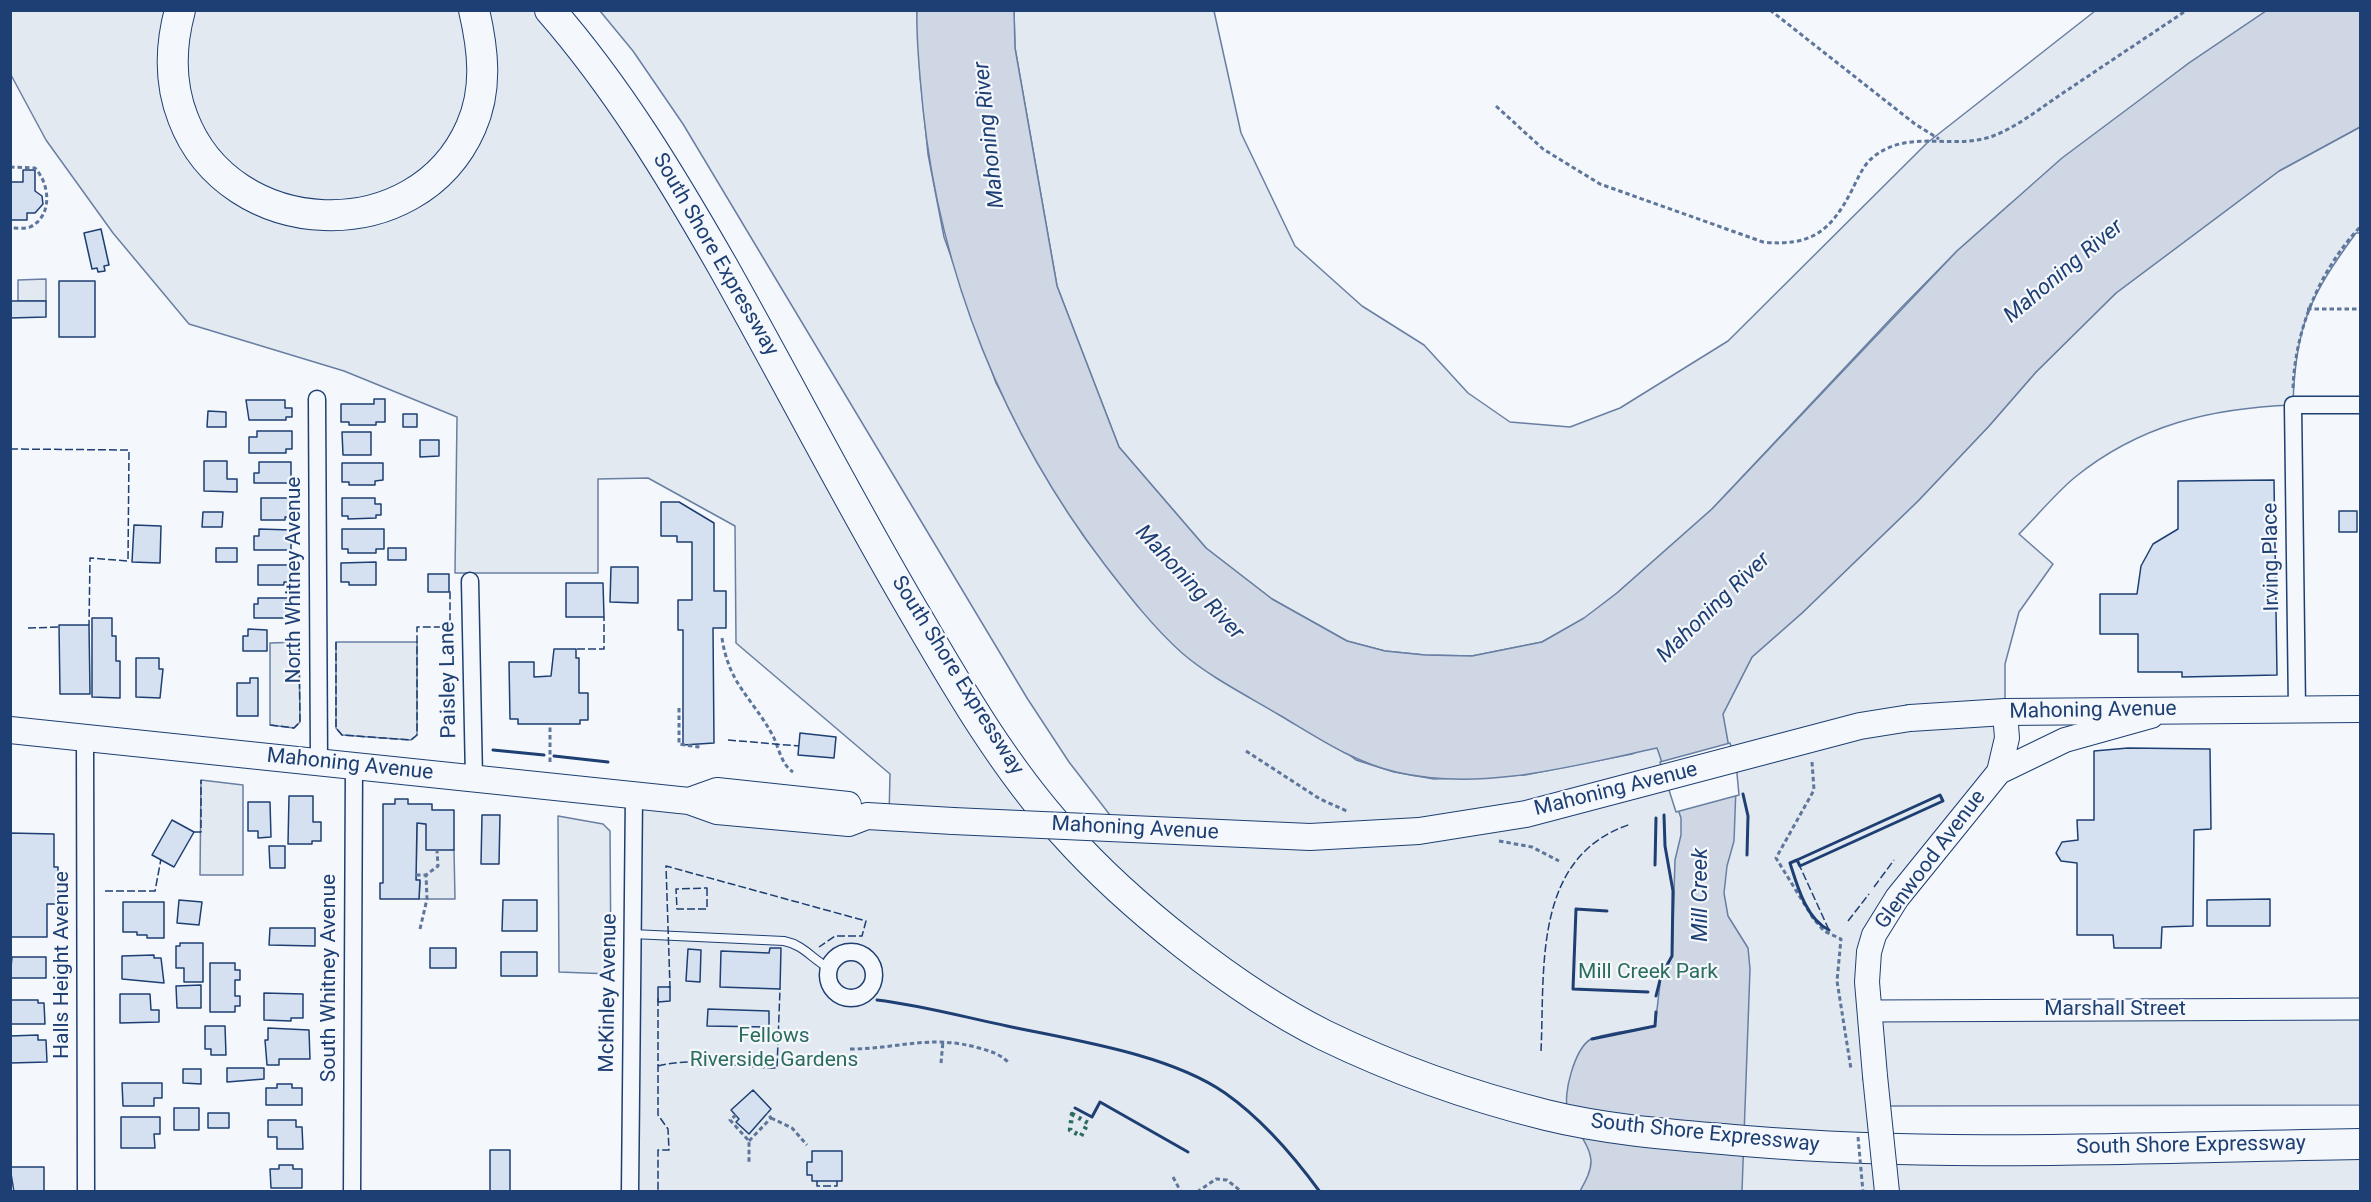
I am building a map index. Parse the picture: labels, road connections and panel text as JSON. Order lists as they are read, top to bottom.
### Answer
{
  "streets": {
    "highway": ["South Shore Expressway"],
    "main road": ["Mahoning Avenue", "Glenwood Avenue"],
    "street": [
      "Irving Place",
      "North Whitney Avenue",
      "Paisley Lane",
      "Halls Height Avenue",
      "South Whitney Avenue",
      "McKinley Avenue",
      "Marshall Street"
    ]
  },
  "crossings": [
    ["Irving Place", "Mahoning Avenue"],
    ["North Whitney Avenue", "Mahoning Avenue"],
    ["Paisley Lane", "Mahoning Avenue"],
    ["Mahoning Avenue", "Glenwood Avenue"],
    ["Mahoning Avenue", "Halls Height Avenue"],
    ["Mahoning Avenue", "South Whitney Avenue"],
    ["Mahoning Avenue", "McKinley Avenue"],
    ["Glenwood Avenue", "Marshall Street"]
  ],
  "water": ["Mahoning River", "Mill Creek"],
  "parks": ["Mill Creek Park", "Fellows Riverside Gardens"]
}
